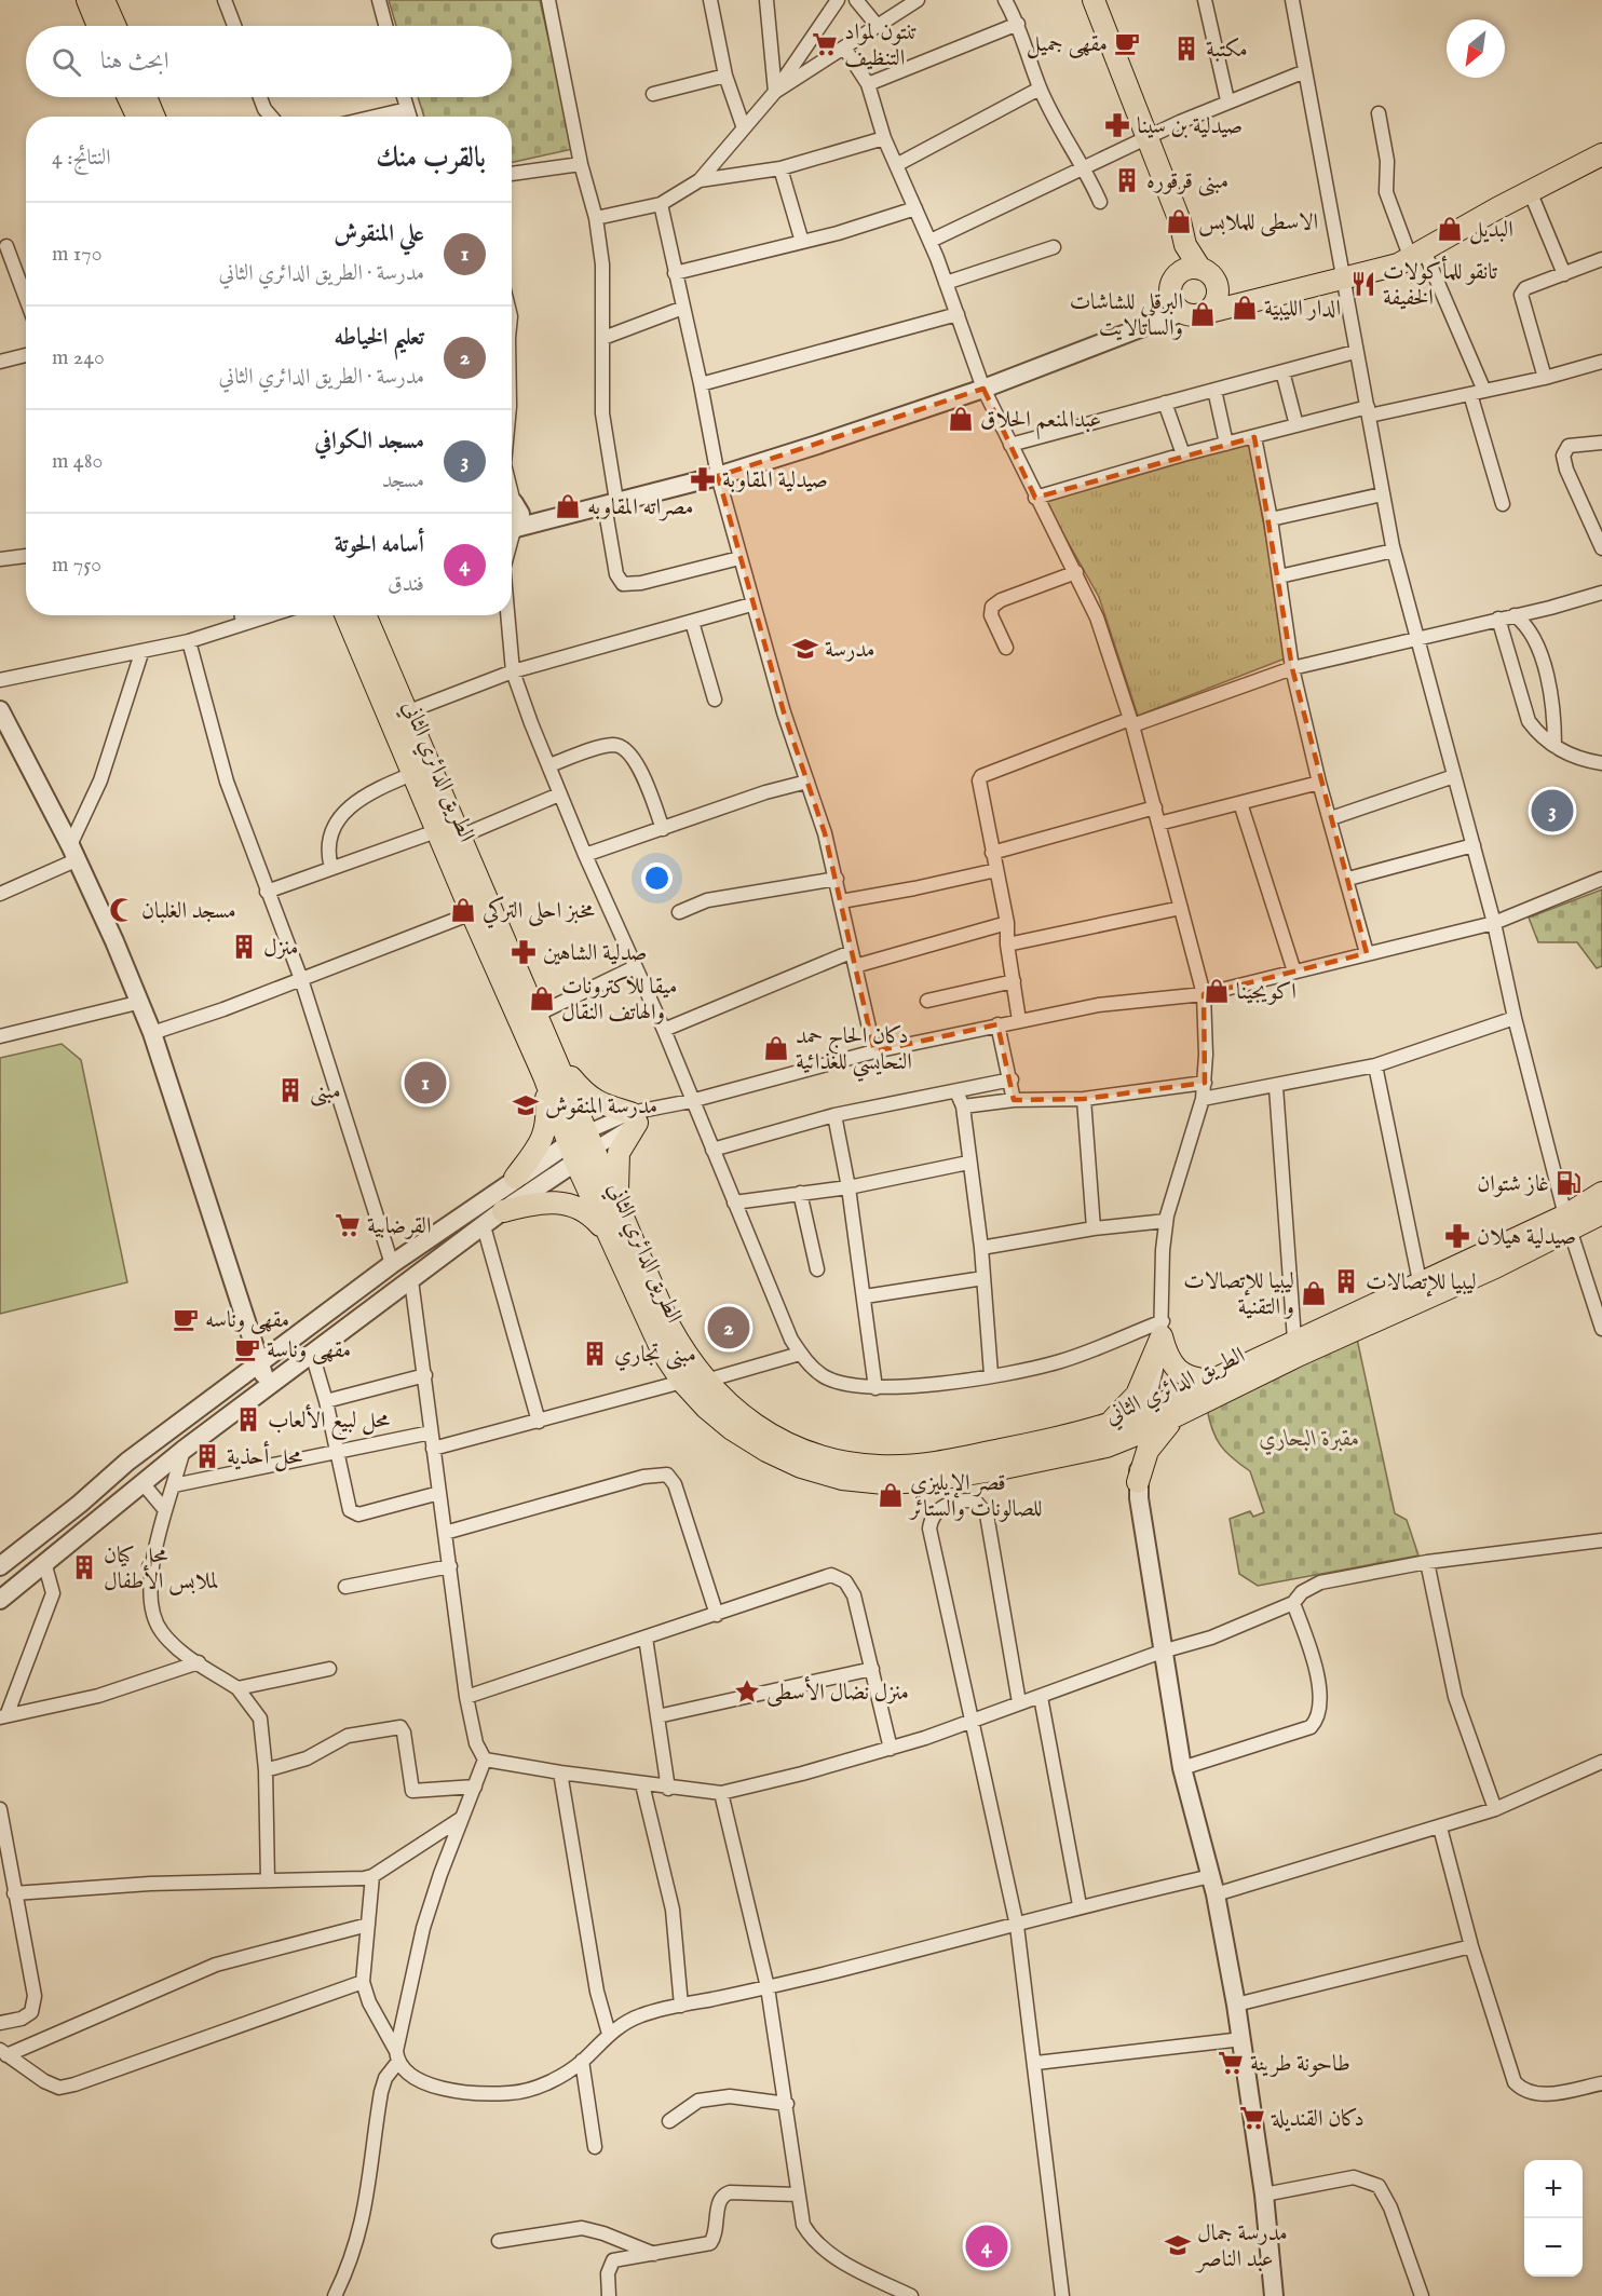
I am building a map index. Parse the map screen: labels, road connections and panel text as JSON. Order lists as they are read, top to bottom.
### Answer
{
  "streets": {
    "main road": ["الطريق الدائري الثاني"]
  },
  "parks": ["مقبرة البحاري"],
  "places": {
    "cafe": ["مقهى جميل", "مقهى وناسه", "مقهى وناسة"],
    "supermarket": [
      "تنتون لمواد التنظيف",
      "القرضابية",
      "طاحونة طرينة",
      "دكان القنديلة"
    ],
    "building": [
      "مكتبة",
      "مبنى قرقوره",
      "منزل",
      "مبنى",
      "ليبيا للإتصالات",
      "مبنى تجاري",
      "محل لبيع الألعاب",
      "محل أحذية",
      "محل كيان لملابس الأطفال"
    ],
    "pharmacy": [
      "صيدلية بن سينا",
      "صيدلية المقاوبة",
      "صدلية الشاهين",
      "صيدلية هيلان"
    ],
    "shop": [
      "الاسطى للملابس",
      "البديل",
      "الدار الليبية",
      "البرقلي للشاشات والساتالايت",
      "عبدالمنعم الحلاق",
      "مصراته المقاوبه",
      "مخبز احلى التركي",
      "اكويجينا",
      "ميقا للاكترونات والهاتف النقال",
      "دكان الحاج حمد النحايسي للغذائية",
      "ليبيا للإتصالات و التقنية",
      "قصر الإيليزي للصالونات والستائر"
    ],
    "restaurant": ["تانقو للمأكولات الخفيفة"],
    "school or university": ["مدرسة", "مدرسة المنقوش", "مدرسة جمال عبد الناصر"],
    "mosque": ["مسجد الغلبان"],
    "fuel station": ["غاز شتوان"],
    "place": ["منزل نضال الأسطى"]
  },
  "north": "bottom left",
  "page": {
    "search": "ابحث هنا",
    "heading": ["بالقرب منك", "النتائج: 4"],
    "list": [
      {
        "mark": "1",
        "name": "علي المنقوش",
        "note": "مدرسة · الطريق الدائري الثاني",
        "value": "170 m"
      },
      {
        "mark": "2",
        "name": "تعليم الخياطه",
        "note": "مدرسة · الطريق الدائري الثاني",
        "value": "240 m"
      },
      {
        "mark": "3",
        "name": "مسجد الكوافي",
        "note": "مسجد",
        "value": "480 m"
      },
      {
        "mark": "4",
        "name": "أسامه الحوتة",
        "note": "فندق",
        "value": "750 m"
      }
    ],
    "pins": [
      "3",
      "1",
      "2",
      "4"
    ],
    "map_buttons": ["+", "−"]
  }
}
